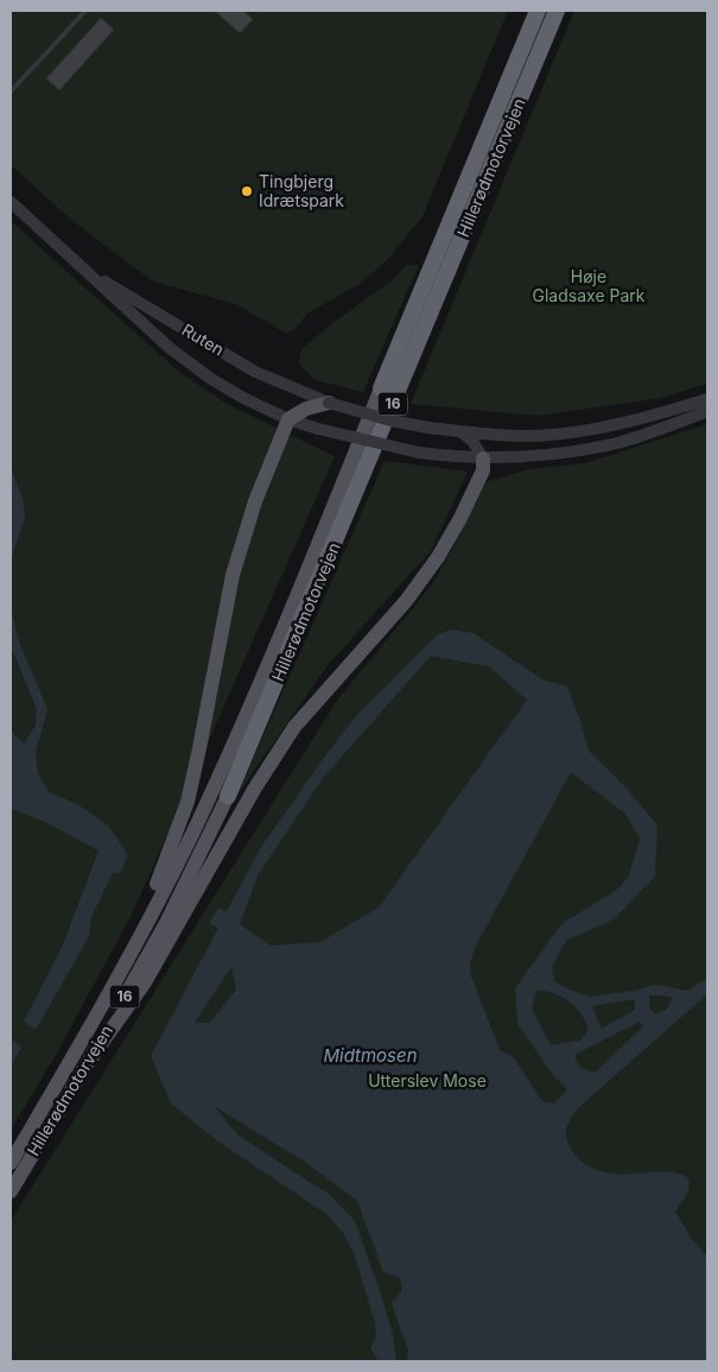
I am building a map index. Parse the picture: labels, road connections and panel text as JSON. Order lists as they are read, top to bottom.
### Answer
{
  "streets": {
    "highway": ["Hillerødmotorvejen", "16"],
    "street": ["Ruten"]
  },
  "water": ["Midtmosen"],
  "parks": ["Høje Gladsaxe Park", "Utterslev Mose"],
  "places": ["Tingbjerg Idrætspark"]
}
